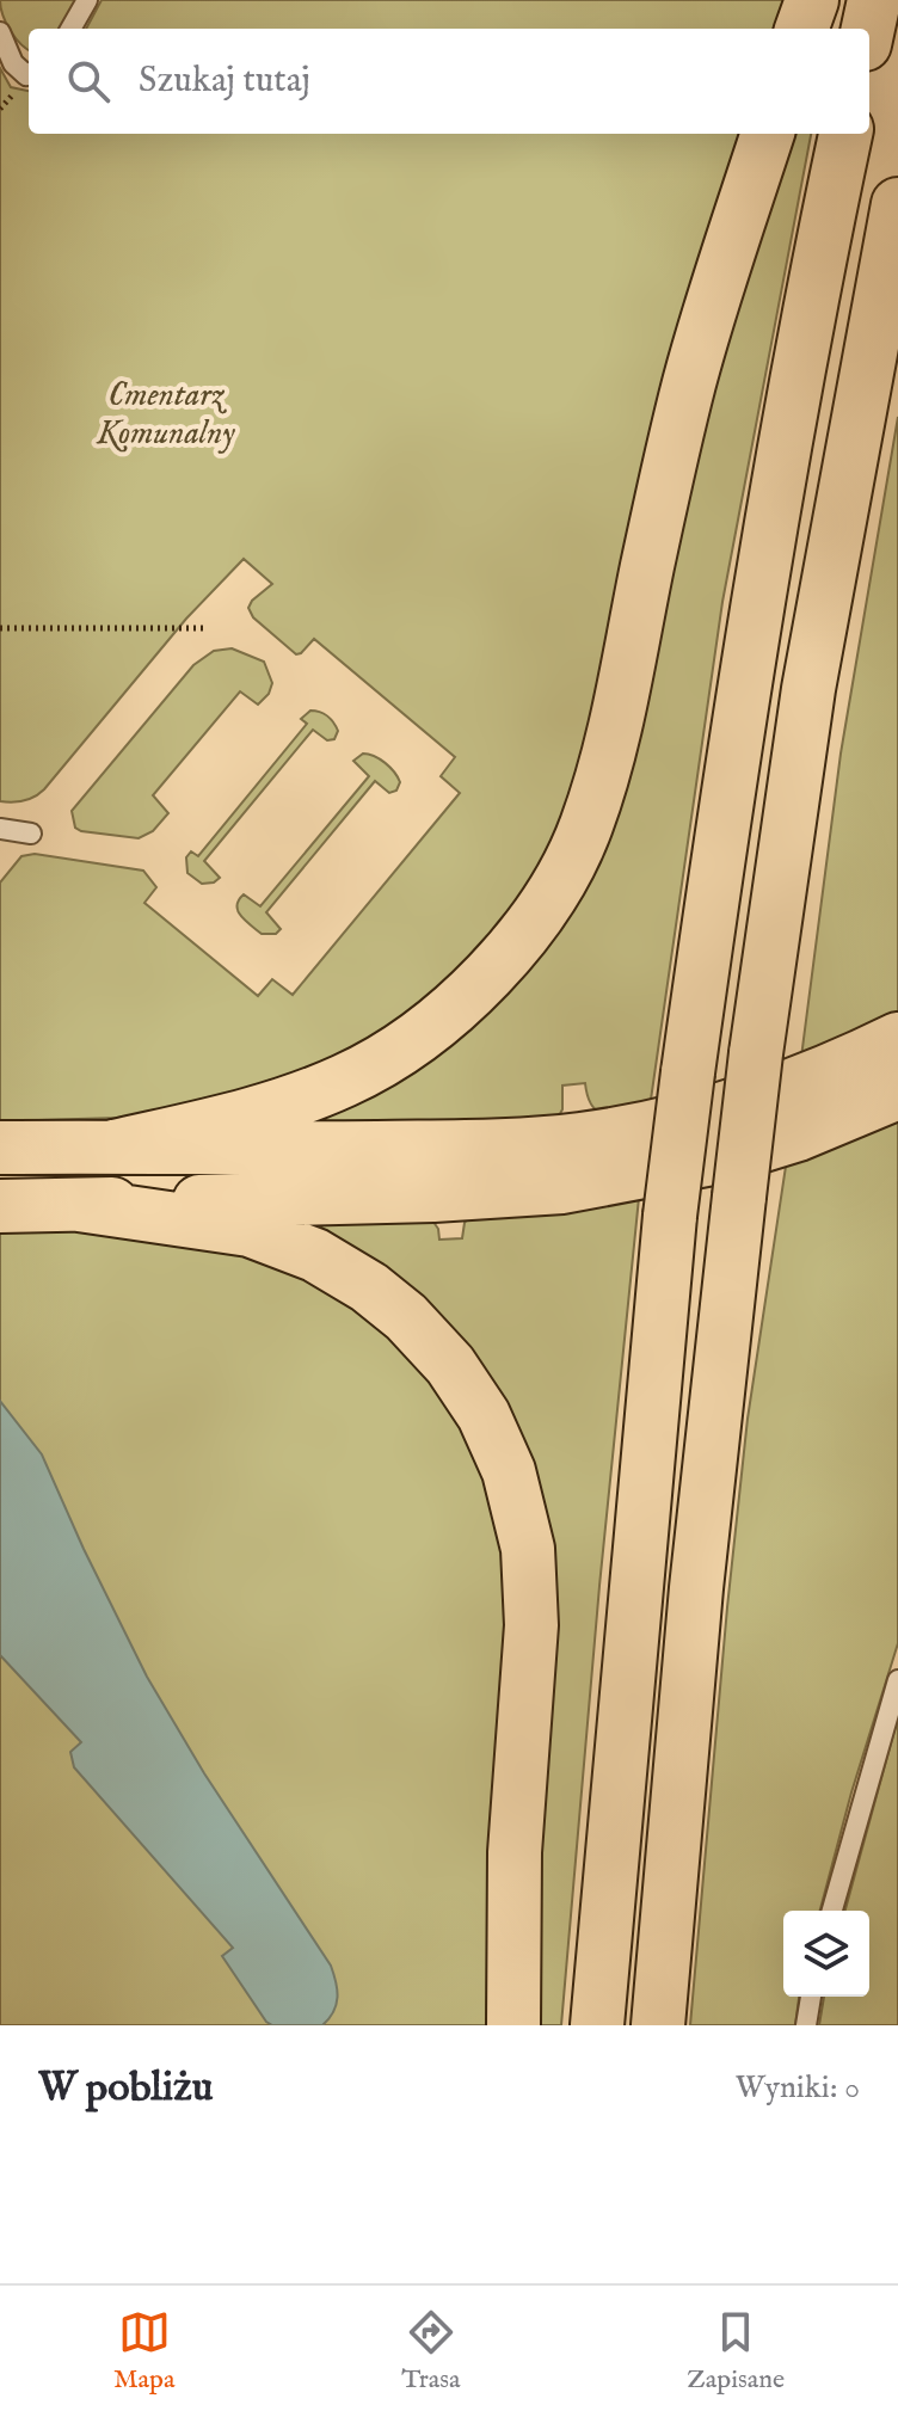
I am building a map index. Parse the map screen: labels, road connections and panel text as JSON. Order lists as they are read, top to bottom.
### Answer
{
  "parks": ["Cmentarz Komunalny"],
  "page": {
    "search": "Szukaj tutaj",
    "heading": ["W pobliżu", "Wyniki: 0"],
    "nav": ["Mapa", "Trasa", "Zapisane"]
  }
}
